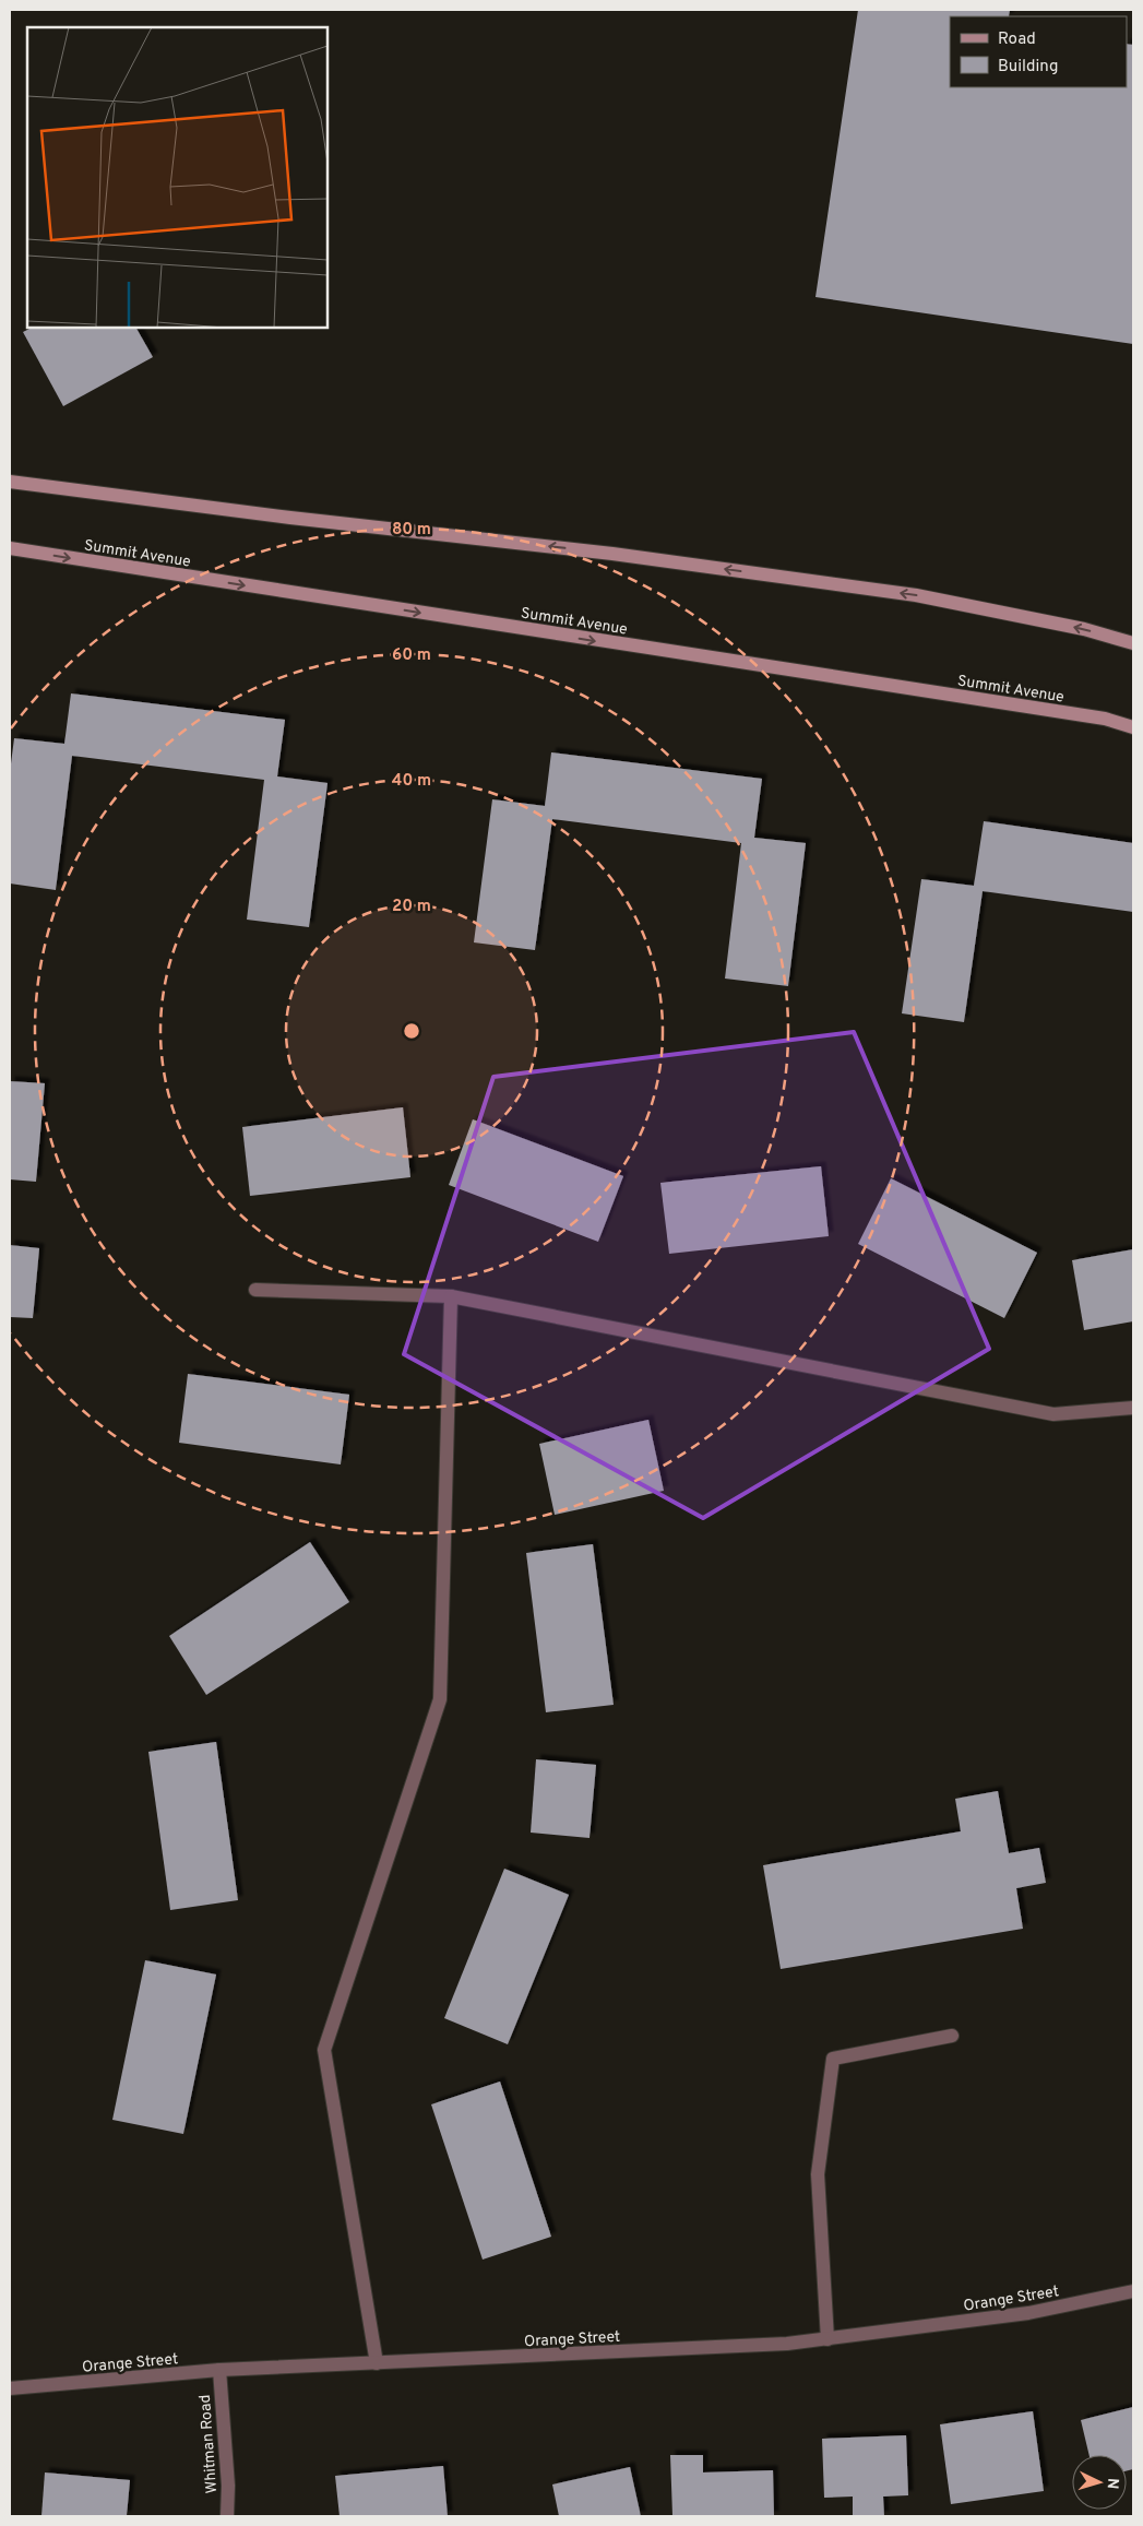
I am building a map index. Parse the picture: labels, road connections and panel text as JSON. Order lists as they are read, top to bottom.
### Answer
{
  "streets": {
    "main road": ["Summit Avenue"],
    "street": ["Orange Street", "Whitman Road"]
  },
  "crossings": [
    ["Orange Street", "Whitman Road"]
  ],
  "legend": ["Road", "Building"],
  "north": "right",
  "rings": [
    "80 m",
    "60 m",
    "40 m",
    "20 m"
  ]
}
